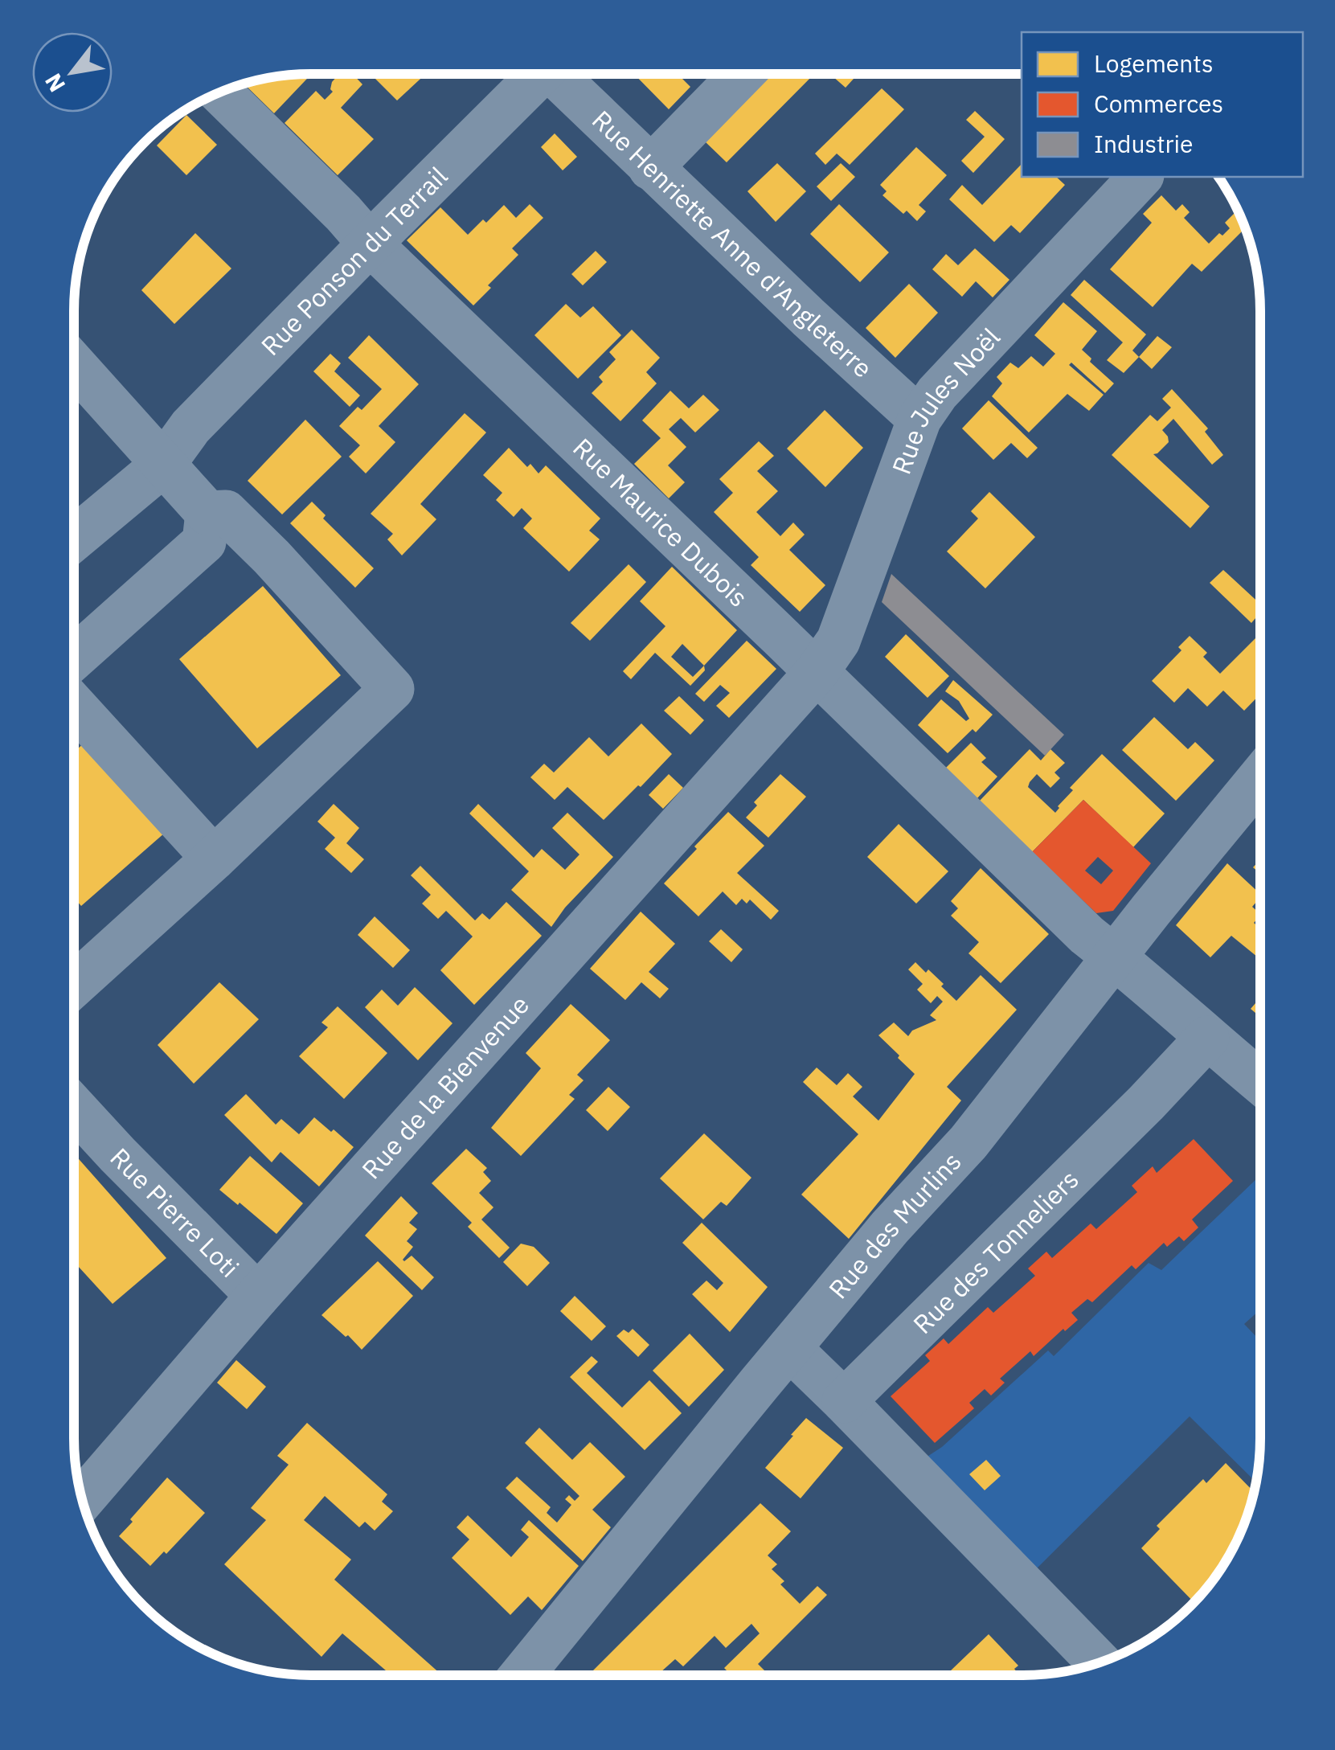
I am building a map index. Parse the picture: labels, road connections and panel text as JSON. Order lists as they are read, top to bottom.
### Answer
{
  "streets": {
    "street": [
      "Rue Henriette Anne d'Angleterre",
      "Rue Ponson du Terrail",
      "Rue Jules Noël",
      "Rue Maurice Dubois",
      "Rue de la Bienvenue",
      "Rue Pierre Loti",
      "Rue des Murlins",
      "Rue des Tonneliers"
    ]
  },
  "crossings": [
    ["Rue Henriette Anne d'Angleterre", "Rue Jules Noël"],
    ["Rue Ponson du Terrail", "Rue Maurice Dubois"],
    ["Rue Jules Noël", "Rue Maurice Dubois"],
    ["Rue Jules Noël", "Rue de la Bienvenue"],
    ["Rue Maurice Dubois", "Rue de la Bienvenue"],
    ["Rue Maurice Dubois", "Rue des Murlins"],
    ["Rue Maurice Dubois", "Rue des Tonneliers"],
    ["Rue de la Bienvenue", "Rue Pierre Loti"]
  ],
  "legend": ["Logements", "Commerces", "Industrie"],
  "north": "bottom left"
}
